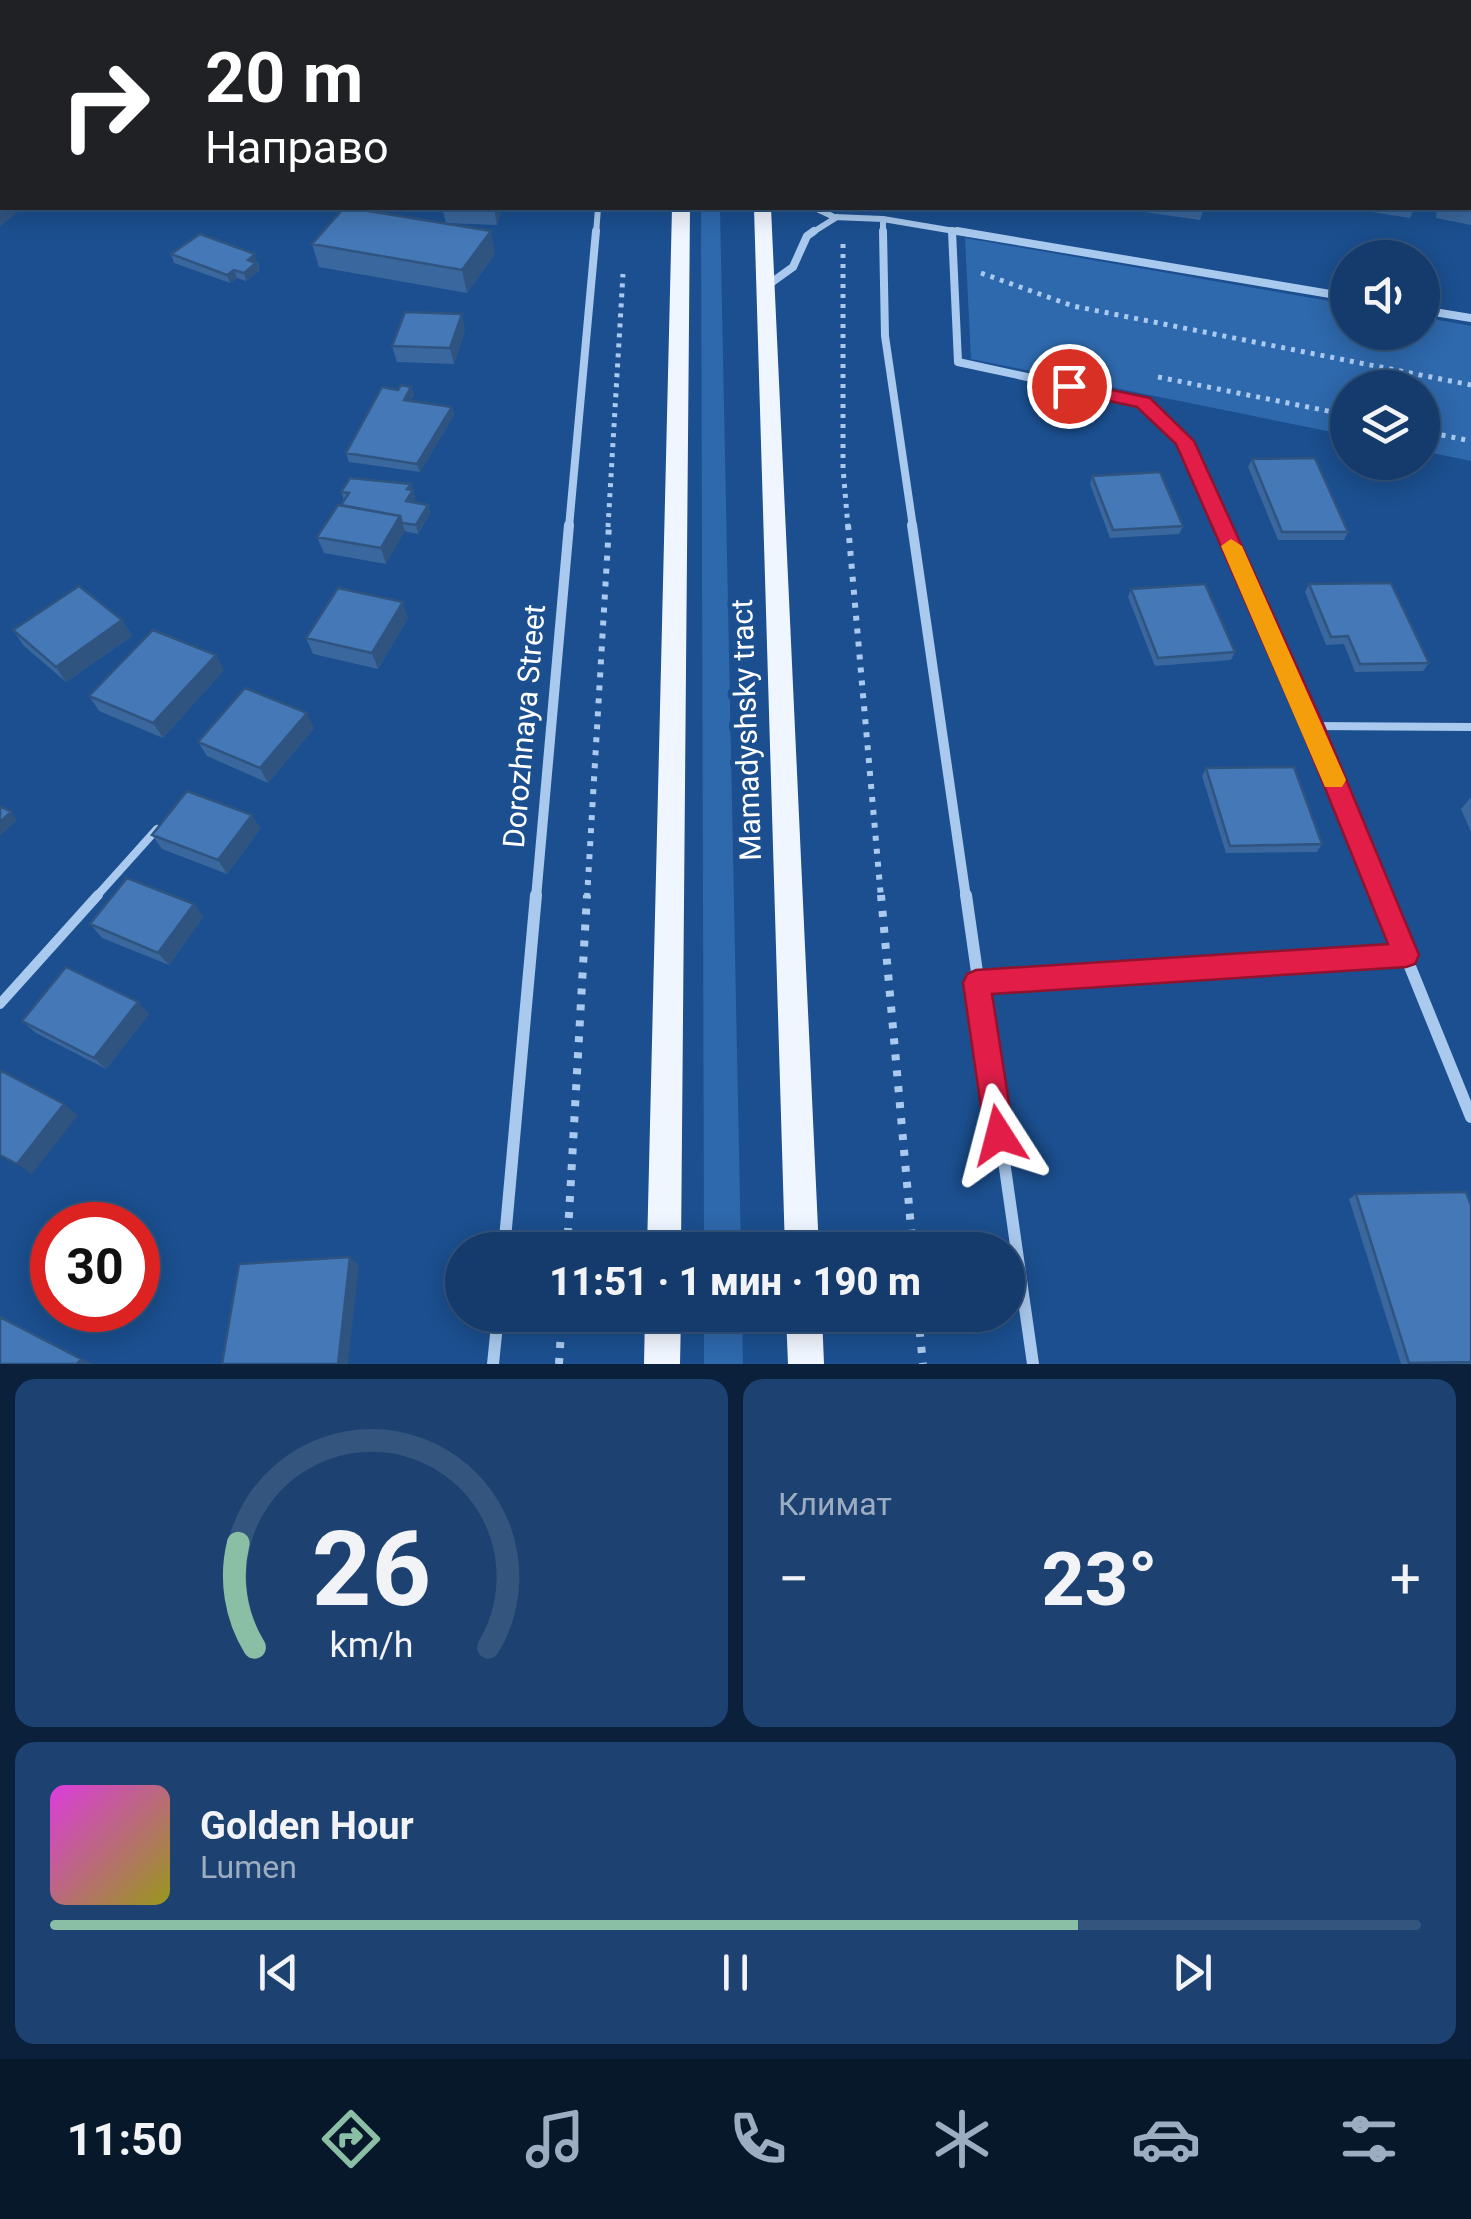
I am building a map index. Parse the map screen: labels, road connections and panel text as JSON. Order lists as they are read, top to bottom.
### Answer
{
  "streets": {
    "main road": ["Mamadyshsky tract"],
    "street": ["Dorozhnaya Street"]
  },
  "page": {
    "turn": ["20 m", "Направо"],
    "limit": "30",
    "trip": "11:51 · 1 мин · 190 m",
    "tile": "Климат",
    "heat": ["−", "23°", "+"],
    "song": ["Golden Hour", "Lumen"],
    "tabs": "11:50",
    "gauge": ["26", "km/h"]
  }
}
